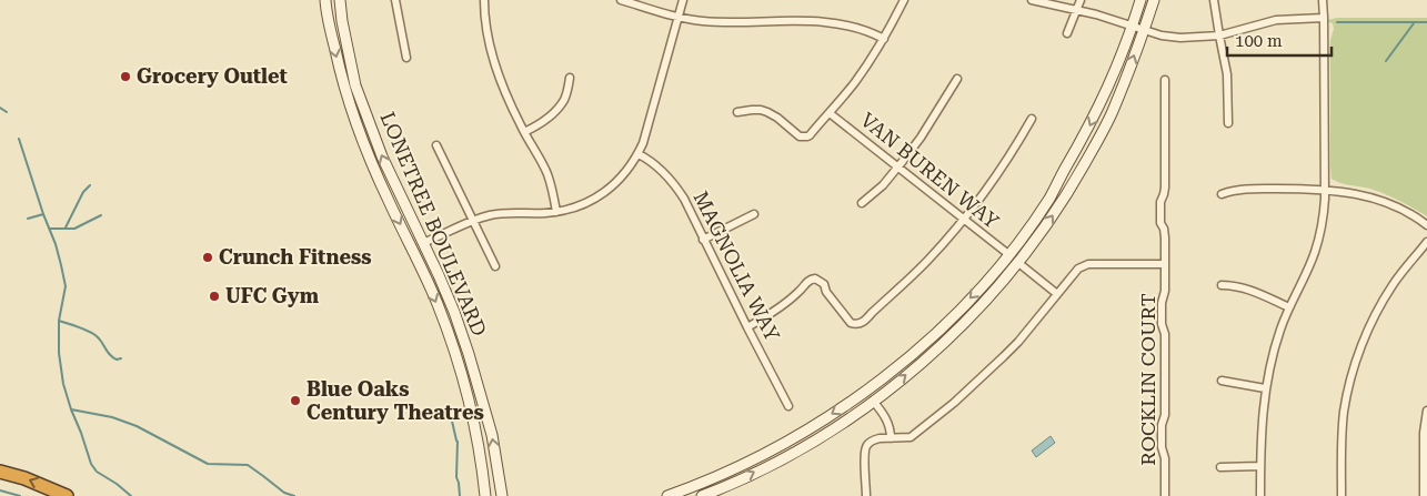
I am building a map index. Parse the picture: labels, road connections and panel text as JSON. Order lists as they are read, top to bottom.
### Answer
{
  "streets": {
    "main road": ["LONETREE BOULEVARD"],
    "street": ["VAN BUREN WAY", "MAGNOLIA WAY", "ROCKLIN COURT"]
  },
  "places": [
    "Grocery Outlet",
    "Crunch Fitness",
    "UFC Gym",
    "Blue Oaks Century Theatres"
  ],
  "scale_bar": "100 m"
}
